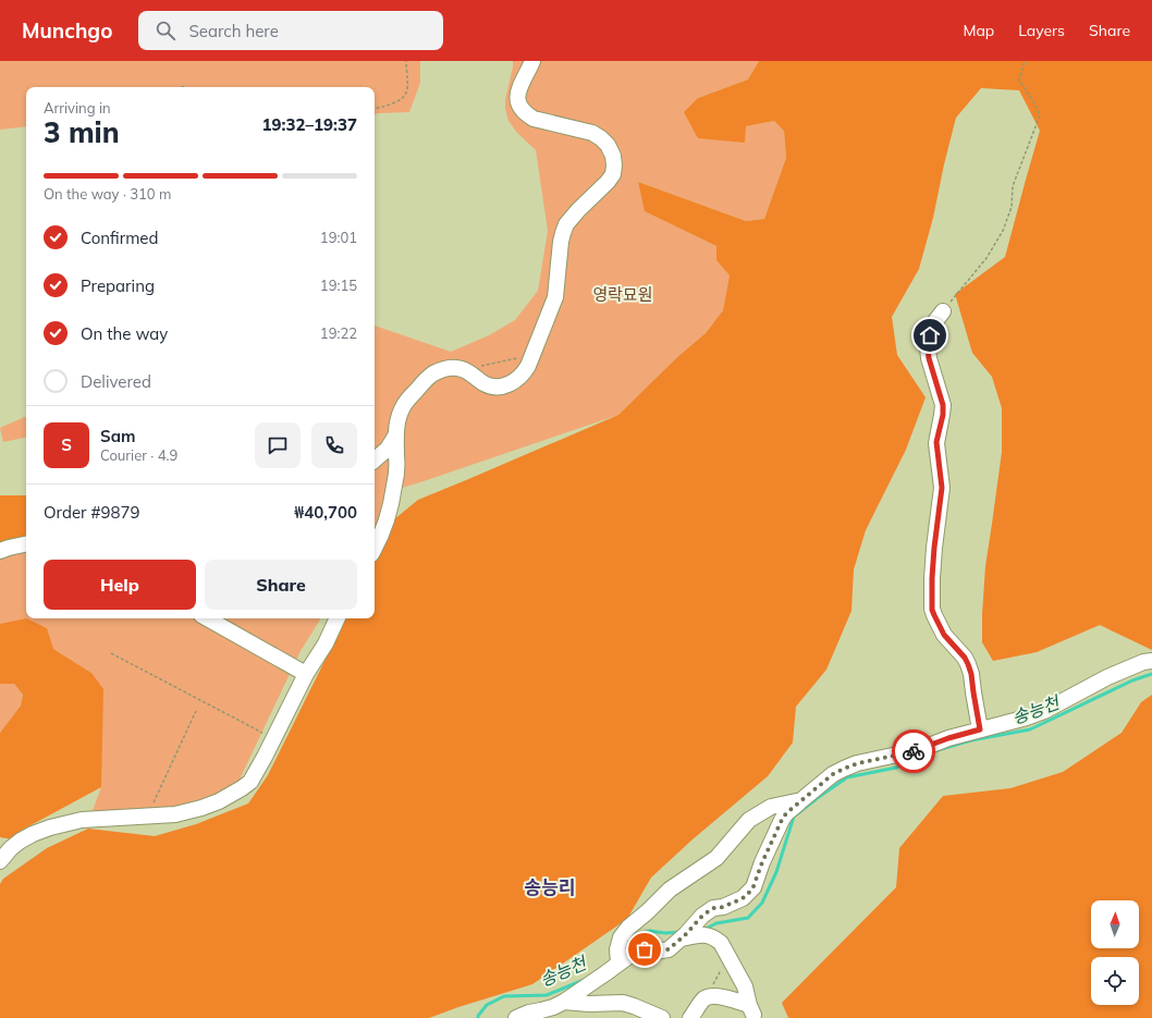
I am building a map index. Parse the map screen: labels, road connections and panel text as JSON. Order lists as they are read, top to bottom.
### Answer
{
  "districts": ["송능리"],
  "water": ["송능천"],
  "parks": ["영락묘원"],
  "north": "top",
  "page": {
    "header": "Munchgo",
    "search": "Search here",
    "nav": ["Map", "Layers", "Share"],
    "heading": ["3 min", "Arriving in", "19:32–19:37"],
    "panel": [
      "Sam",
      "Courier · 4.9",
      "Order #9879",
      "₩40,700"
    ],
    "bar": "On the way · 310 m",
    "list": [
      ["Confirmed", "19:01"],
      ["Preparing", "19:15"],
      ["On the way", "19:22"],
      "Delivered"
    ],
    "round": "S",
    "buttons": ["Help", "Share"]
  }
}
